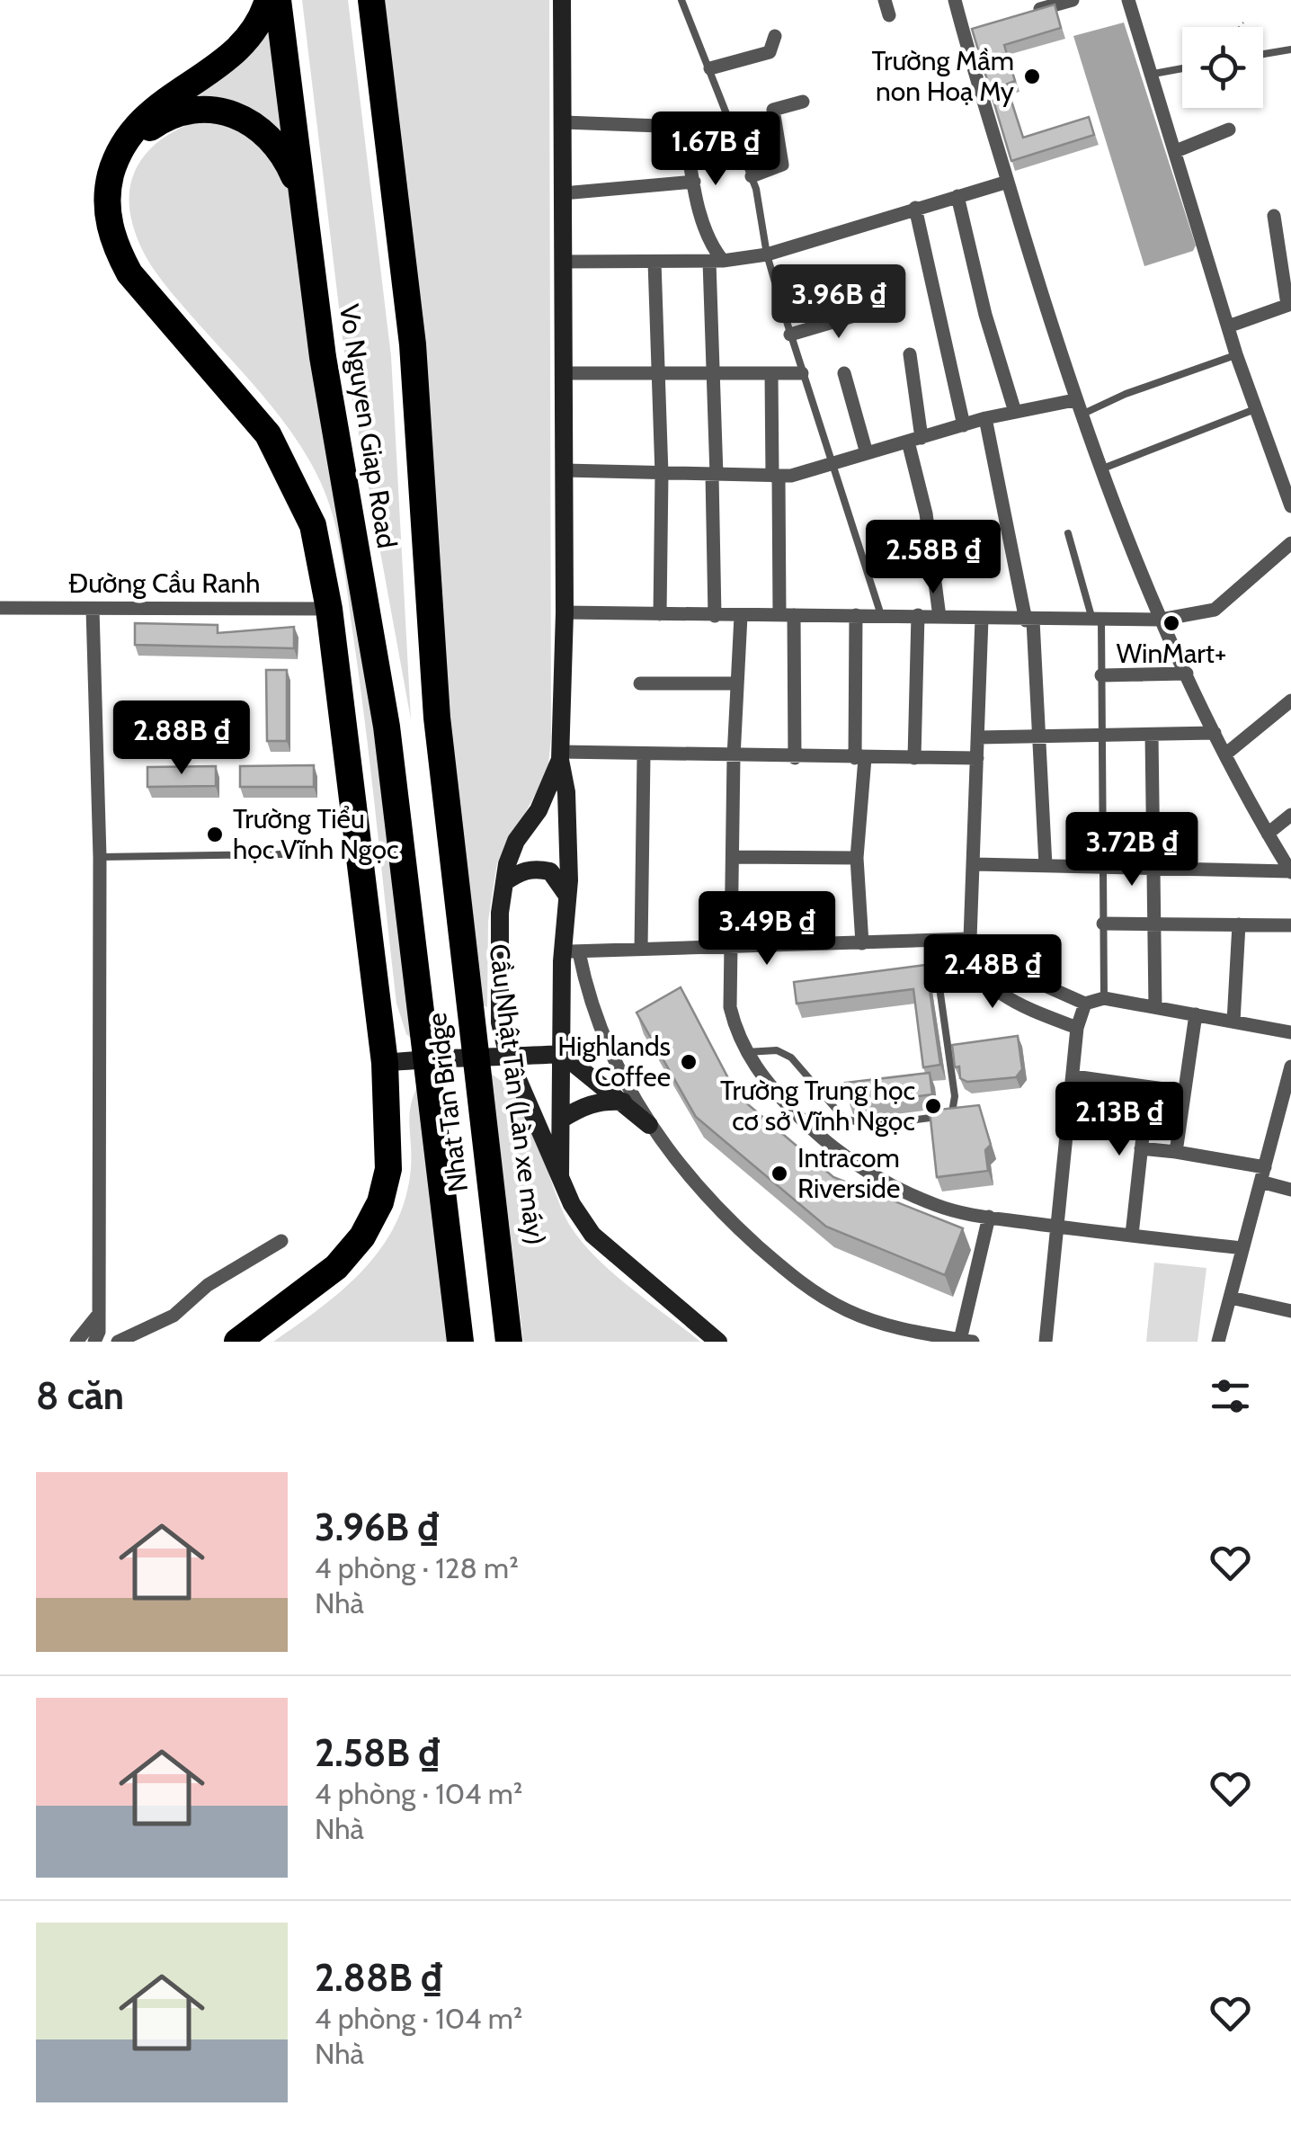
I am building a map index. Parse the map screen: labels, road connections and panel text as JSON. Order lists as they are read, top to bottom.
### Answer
{
  "streets": {
    "highway": ["Vo Nguyen Giap Road", "Cầu Nhật Tân (Làn xe máy)", "Nhat Tan Bridge"],
    "street": ["Đường Cầu Ranh"]
  },
  "crossings": [
    ["Vo Nguyen Giap Road", "Cầu Nhật Tân (Làn xe máy)"],
    ["Vo Nguyen Giap Road", "Nhat Tan Bridge"],
    ["Cầu Nhật Tân (Làn xe máy)", "Nhat Tan Bridge"]
  ],
  "places": [
    "Trường Mầm non Hoạ My",
    "WinMart+",
    "Trường Tiểu học Vĩnh Ngọc",
    "Highlands Coffee",
    "Trường Trung học cơ sở Vĩnh Ngọc",
    "Intracom Riverside"
  ],
  "page": {
    "price": [
      "1.67B ₫",
      "3.96B ₫",
      "2.58B ₫",
      "2.88B ₫",
      "3.72B ₫",
      "3.49B ₫",
      "2.48B ₫",
      "2.13B ₫"
    ],
    "heading": "8 căn",
    "list": [
      {
        "name": "3.96B ₫",
        "note": "4 phòng · 128 m² · Nhà"
      },
      {
        "name": "2.58B ₫",
        "note": "4 phòng · 104 m² · Nhà"
      },
      {
        "name": "2.88B ₫",
        "note": "4 phòng · 104 m² · Nhà"
      }
    ]
  }
}
